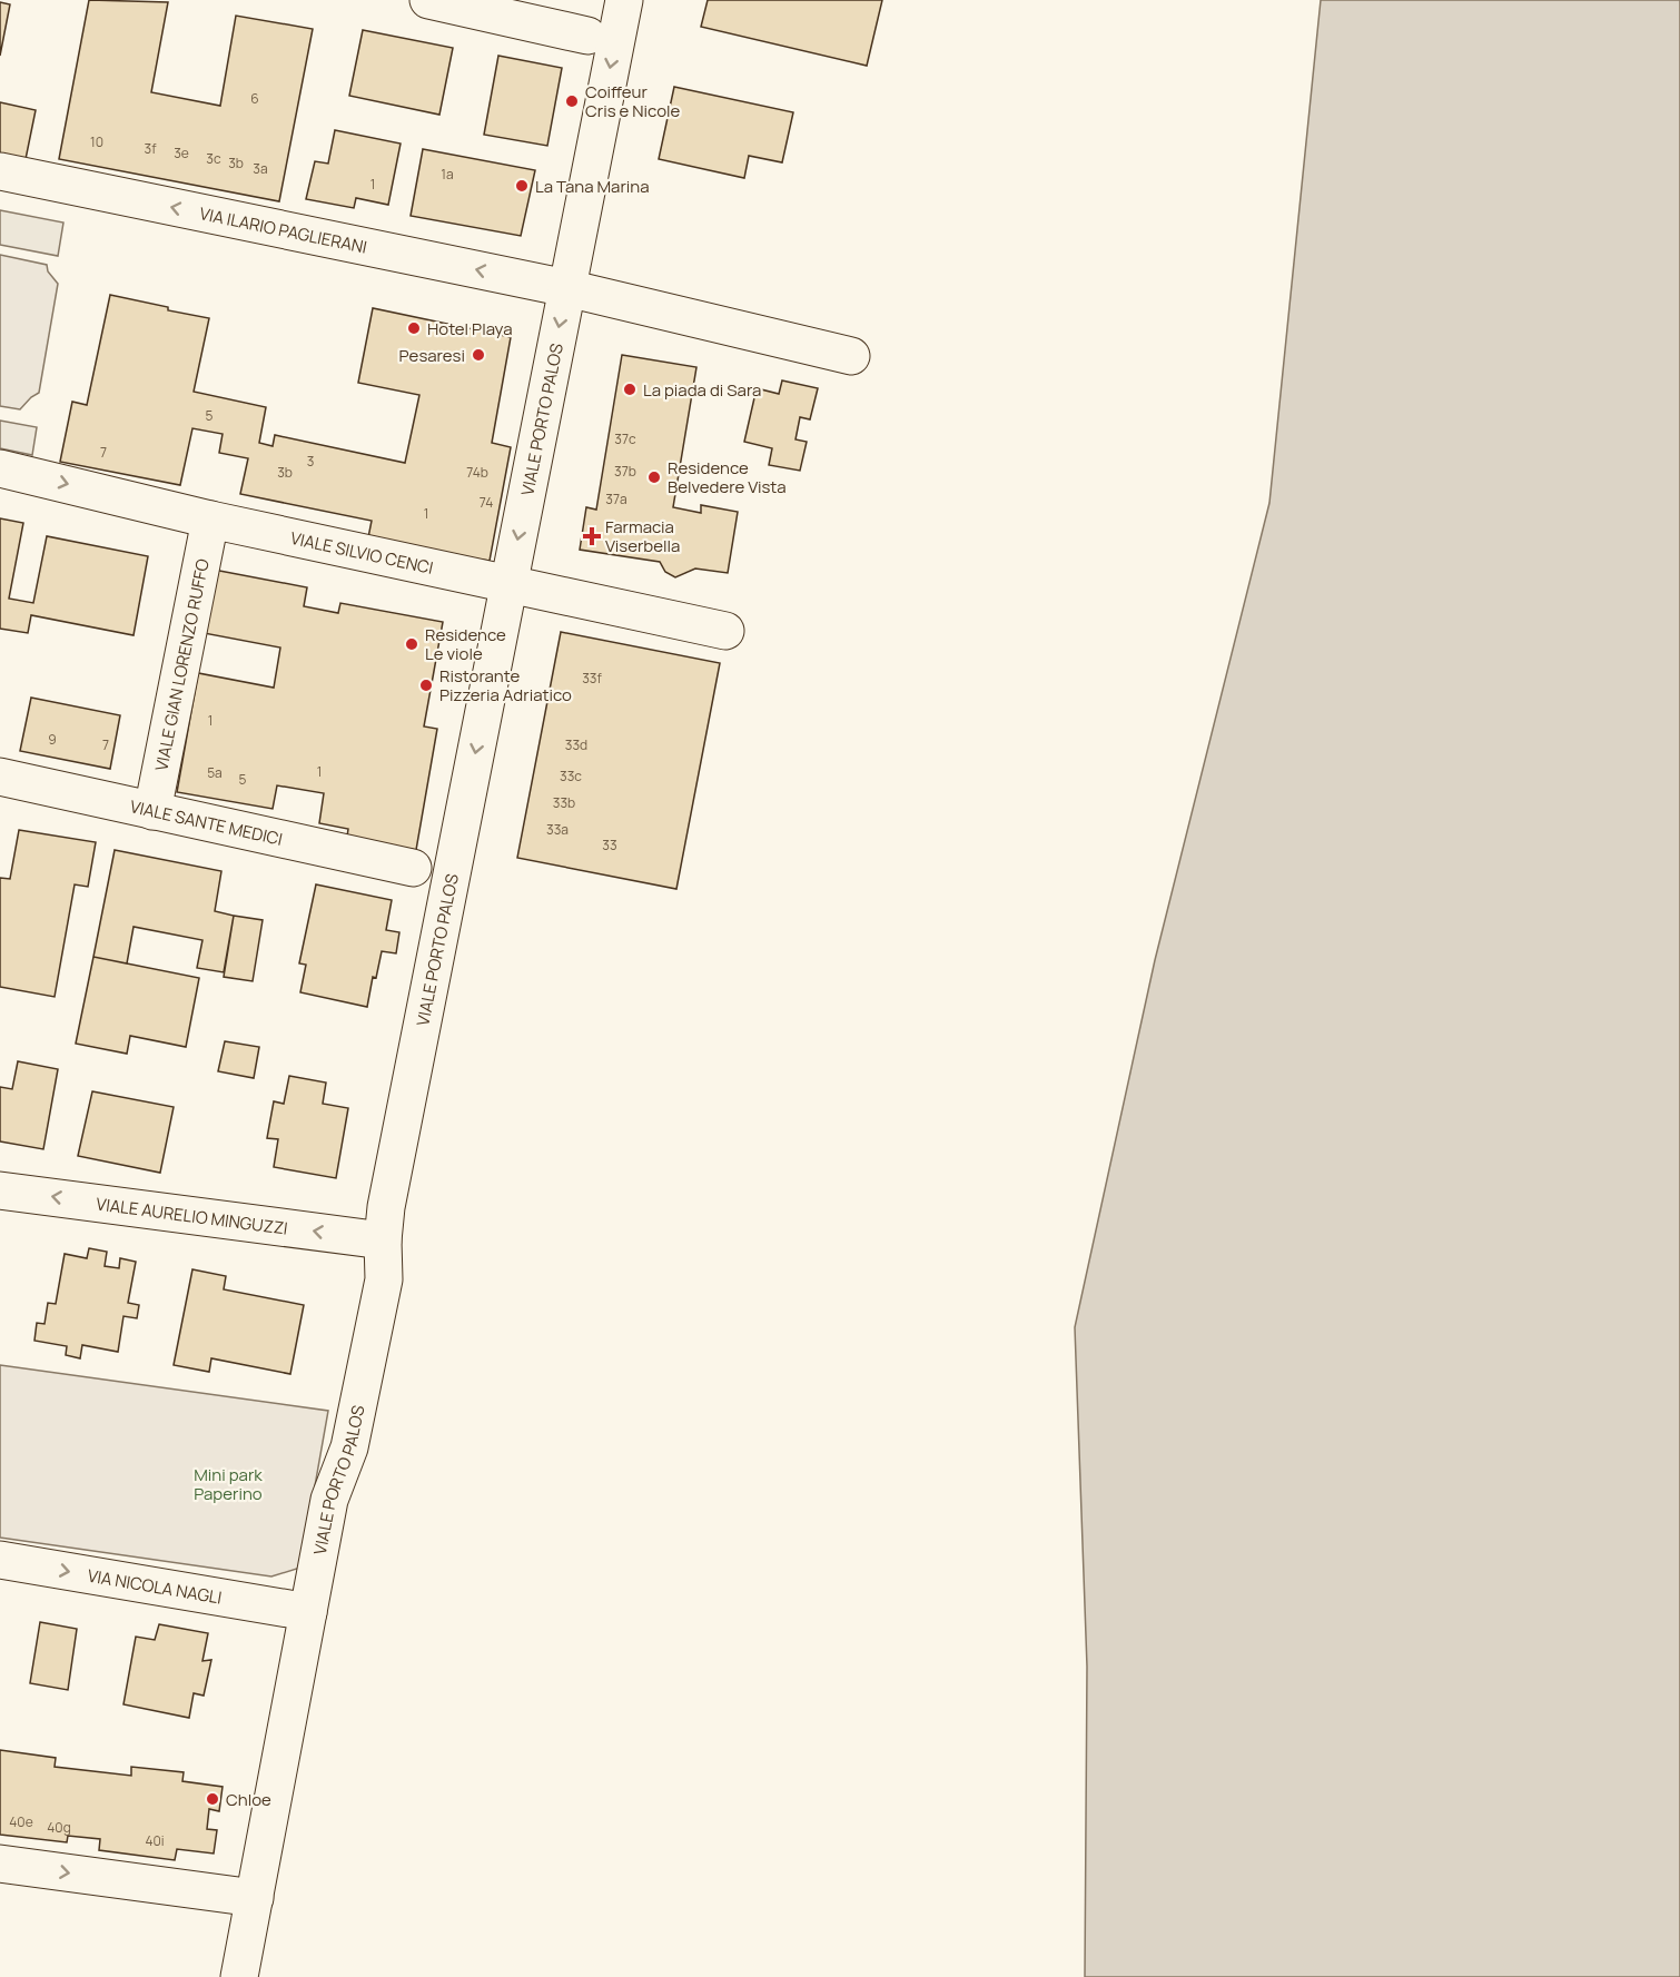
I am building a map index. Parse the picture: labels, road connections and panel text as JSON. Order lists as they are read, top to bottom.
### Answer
{
  "streets": {
    "street": [
      "VIA ILARIO PAGLIERANI",
      "VIALE PORTO PALOS",
      "VIALE SILVIO CENCI",
      "VIALE GIAN LORENZO RUFFO",
      "VIALE SANTE MEDICI",
      "VIALE AURELIO MINGUZZI",
      "VIA NICOLA NAGLI"
    ]
  },
  "crossings": [
    ["VIA ILARIO PAGLIERANI", "VIALE PORTO PALOS"],
    ["VIALE PORTO PALOS", "VIALE SILVIO CENCI"],
    ["VIALE PORTO PALOS", "VIALE AURELIO MINGUZZI"],
    ["VIALE PORTO PALOS", "VIA NICOLA NAGLI"],
    ["VIALE SILVIO CENCI", "VIALE GIAN LORENZO RUFFO"],
    ["VIALE GIAN LORENZO RUFFO", "VIALE SANTE MEDICI"]
  ],
  "one_way": ["VIA ILARIO PAGLIERANI", "VIALE PORTO PALOS", "VIALE AURELIO MINGUZZI"],
  "parks": ["Mini park Paperino"],
  "places": {
    "other": [
      "Coiffeur Cris e Nicole",
      "La Tana Marina",
      "Hotel Playa",
      "Pesaresi",
      "La piada di Sara",
      "Residence Belvedere Vista",
      "Residence Le viole",
      "Ristorante Pizzeria Adriatico",
      "Chloe"
    ],
    "health": ["Farmacia Viserbella"]
  },
  "house_numbers": [
    "6",
    "10",
    "3f",
    "3e",
    "3c",
    "3b",
    "3a",
    "1a",
    "1",
    "5",
    "37c",
    "7",
    "3",
    "37b",
    "3b",
    "74b",
    "37a",
    "74",
    "1",
    "33f",
    "1",
    "9",
    "7",
    "33d",
    "1",
    "5a",
    "33c",
    "5",
    "33b",
    "33a",
    "33",
    "40e",
    "40g",
    "40i"
  ]
}
